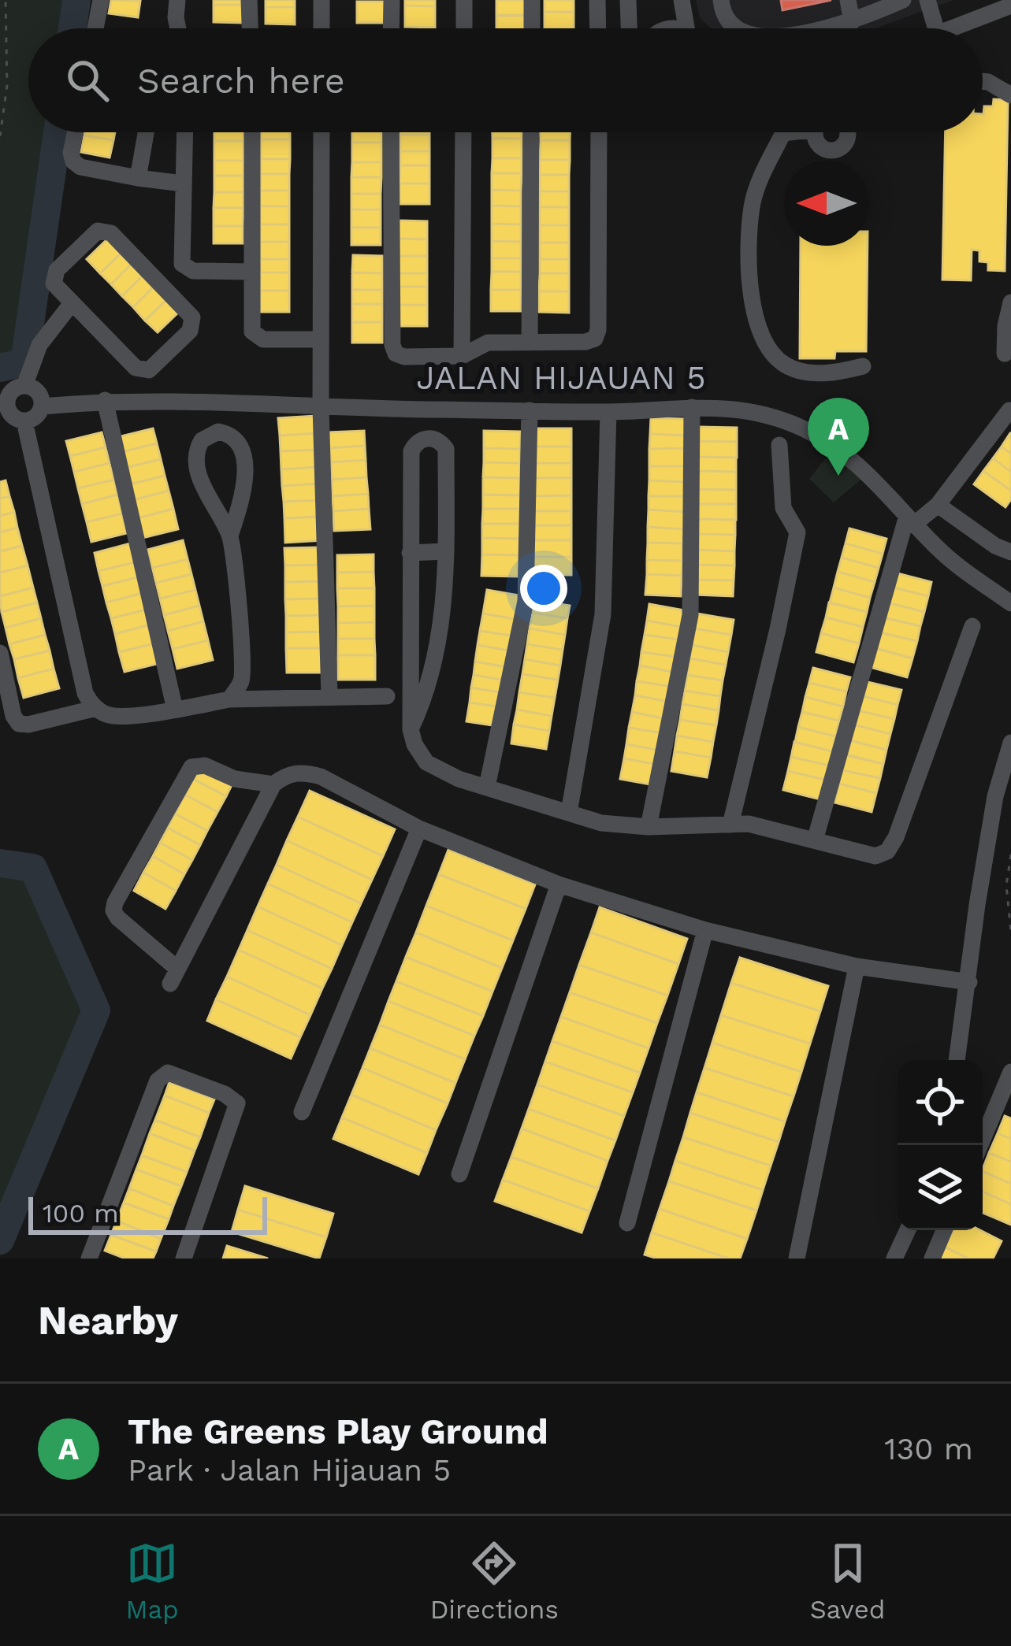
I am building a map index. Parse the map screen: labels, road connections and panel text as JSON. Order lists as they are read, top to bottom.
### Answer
{
  "streets": {
    "street": ["JALAN HIJAUAN 5"]
  },
  "scale_bar": "100 m",
  "north": "left",
  "page": {
    "search": "Search here",
    "pins": "A",
    "scale": "100 m",
    "heading": "Nearby",
    "list": [
      {
        "mark": "A",
        "name": "The Greens Play Ground",
        "note": "Park · Jalan Hijauan 5",
        "value": "130 m"
      }
    ],
    "nav": ["Map", "Directions", "Saved"]
  }
}
